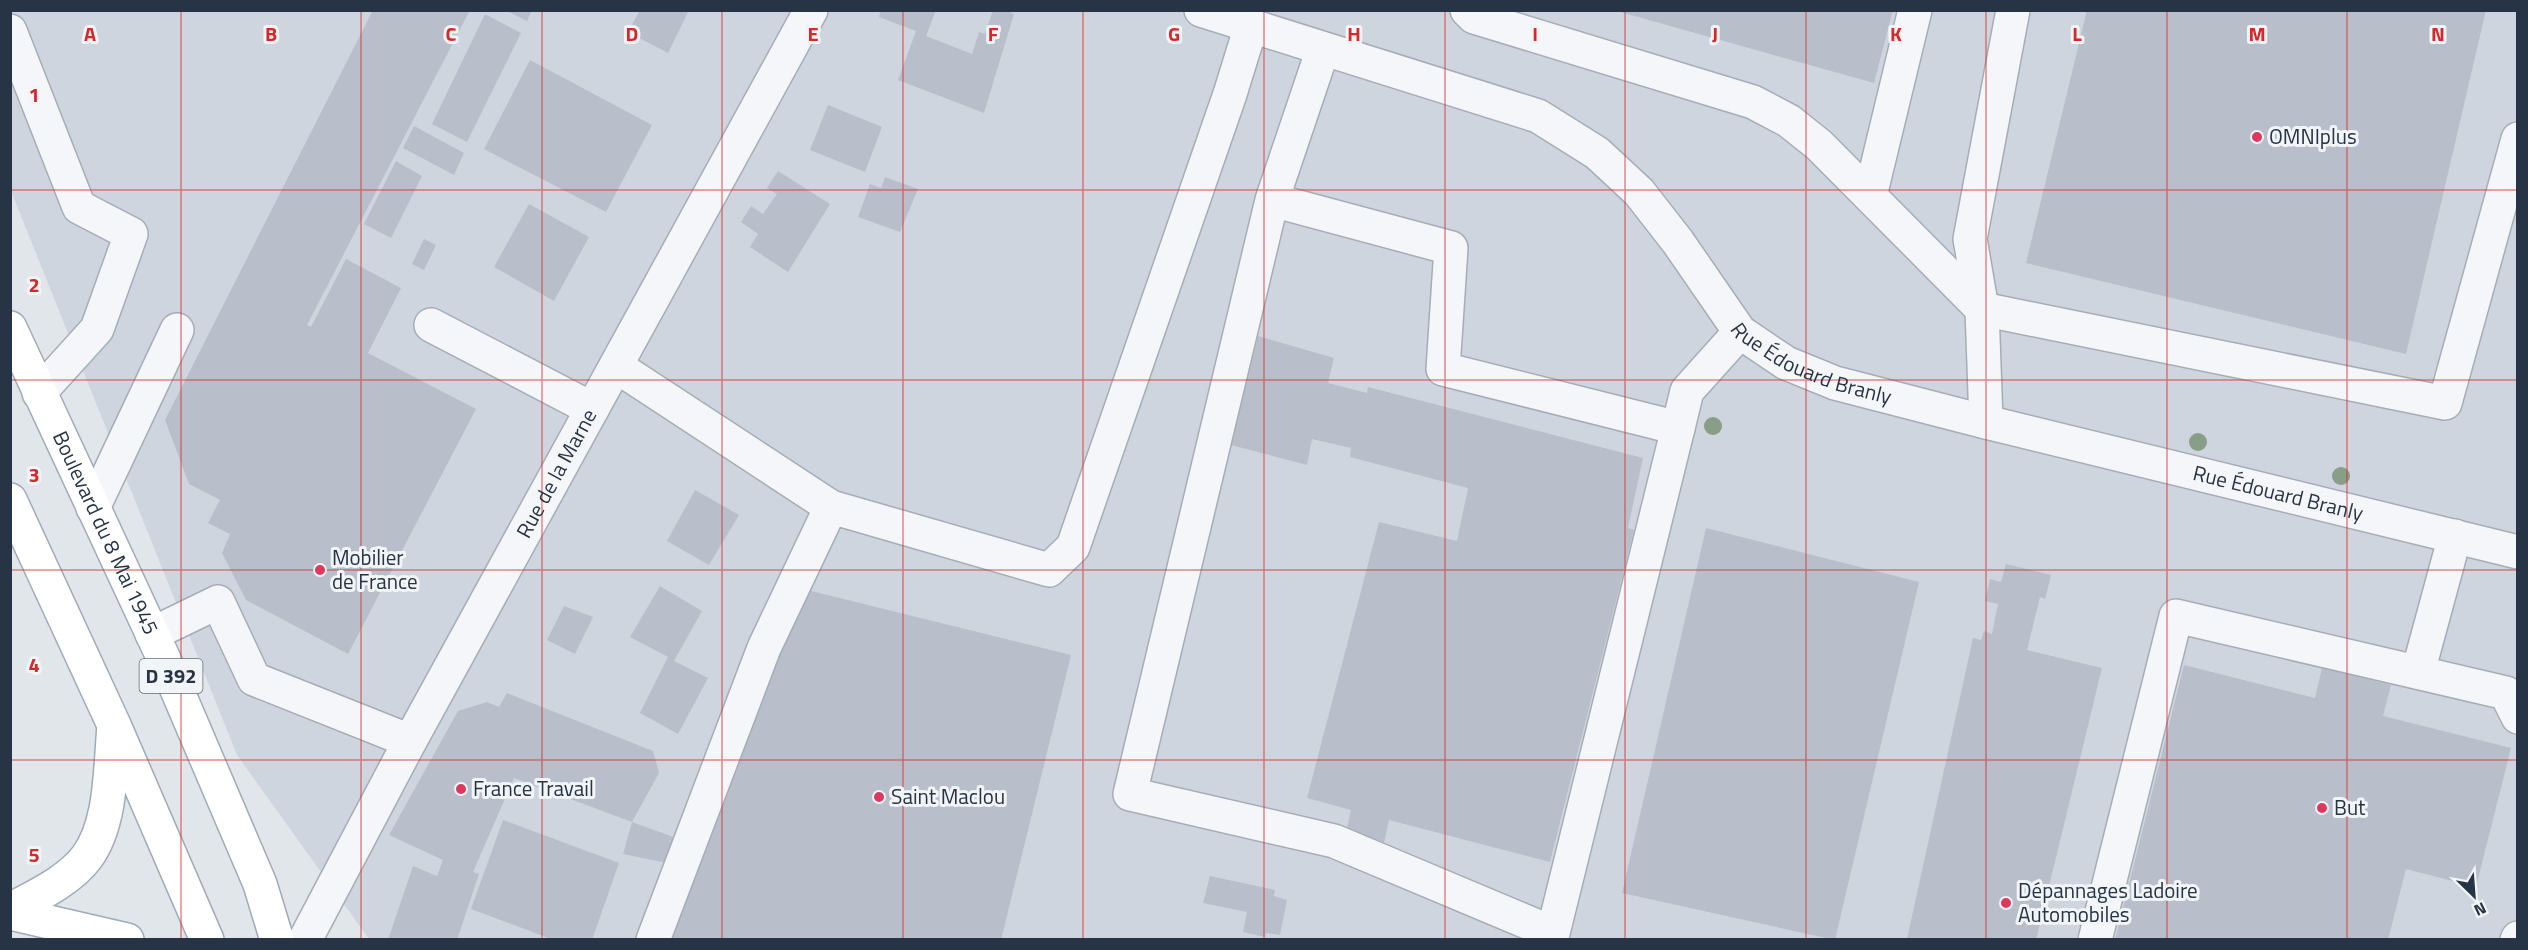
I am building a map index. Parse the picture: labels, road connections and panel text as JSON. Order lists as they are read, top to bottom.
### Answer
{
  "streets": {
    "main road": ["Boulevard du 8 Mai 1945", "D 392"],
    "street": ["Rue Édouard Branly", "Rue de la Marne"]
  },
  "places": [
    "OMNIplus",
    "Mobilier de France",
    "France Travail",
    "Saint Maclou",
    "But",
    "Dépannages Ladoire Automobiles"
  ],
  "north": "bottom right",
  "grid": {
    "columns": [
      "A",
      "B",
      "C",
      "D",
      "E",
      "F",
      "G",
      "H",
      "I",
      "J",
      "K",
      "L",
      "M",
      "N"
    ],
    "rows": [
      "1",
      "2",
      "3",
      "4",
      "5"
    ]
  }
}
